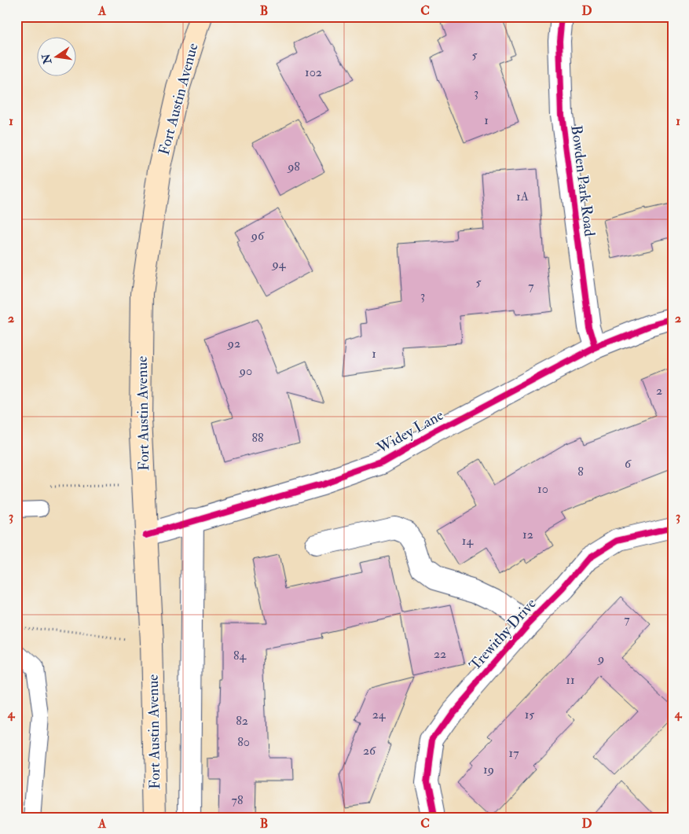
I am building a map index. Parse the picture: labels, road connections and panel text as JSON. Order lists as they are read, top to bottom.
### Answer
{
  "streets": {
    "main road": ["Fort Austin Avenue"],
    "street": ["Bowden Park Road", "Widey Lane", "Trewithy Drive"]
  },
  "crossings": [
    ["Fort Austin Avenue", "Widey Lane"],
    ["Bowden Park Road", "Widey Lane"]
  ],
  "house_numbers": [
    "5",
    "102",
    "3",
    "1",
    "98",
    "1A",
    "96",
    "94",
    "5",
    "7",
    "3",
    "92",
    "1",
    "90",
    "2",
    "88",
    "6",
    "8",
    "10",
    "12",
    "14",
    "7",
    "22",
    "84",
    "9",
    "11",
    "24",
    "15",
    "82",
    "80",
    "26",
    "17",
    "19",
    "78"
  ],
  "north": "left",
  "grid": {
    "columns": [
      "A",
      "B",
      "C",
      "D"
    ],
    "rows": [
      "1",
      "2",
      "3",
      "4"
    ]
  }
}
